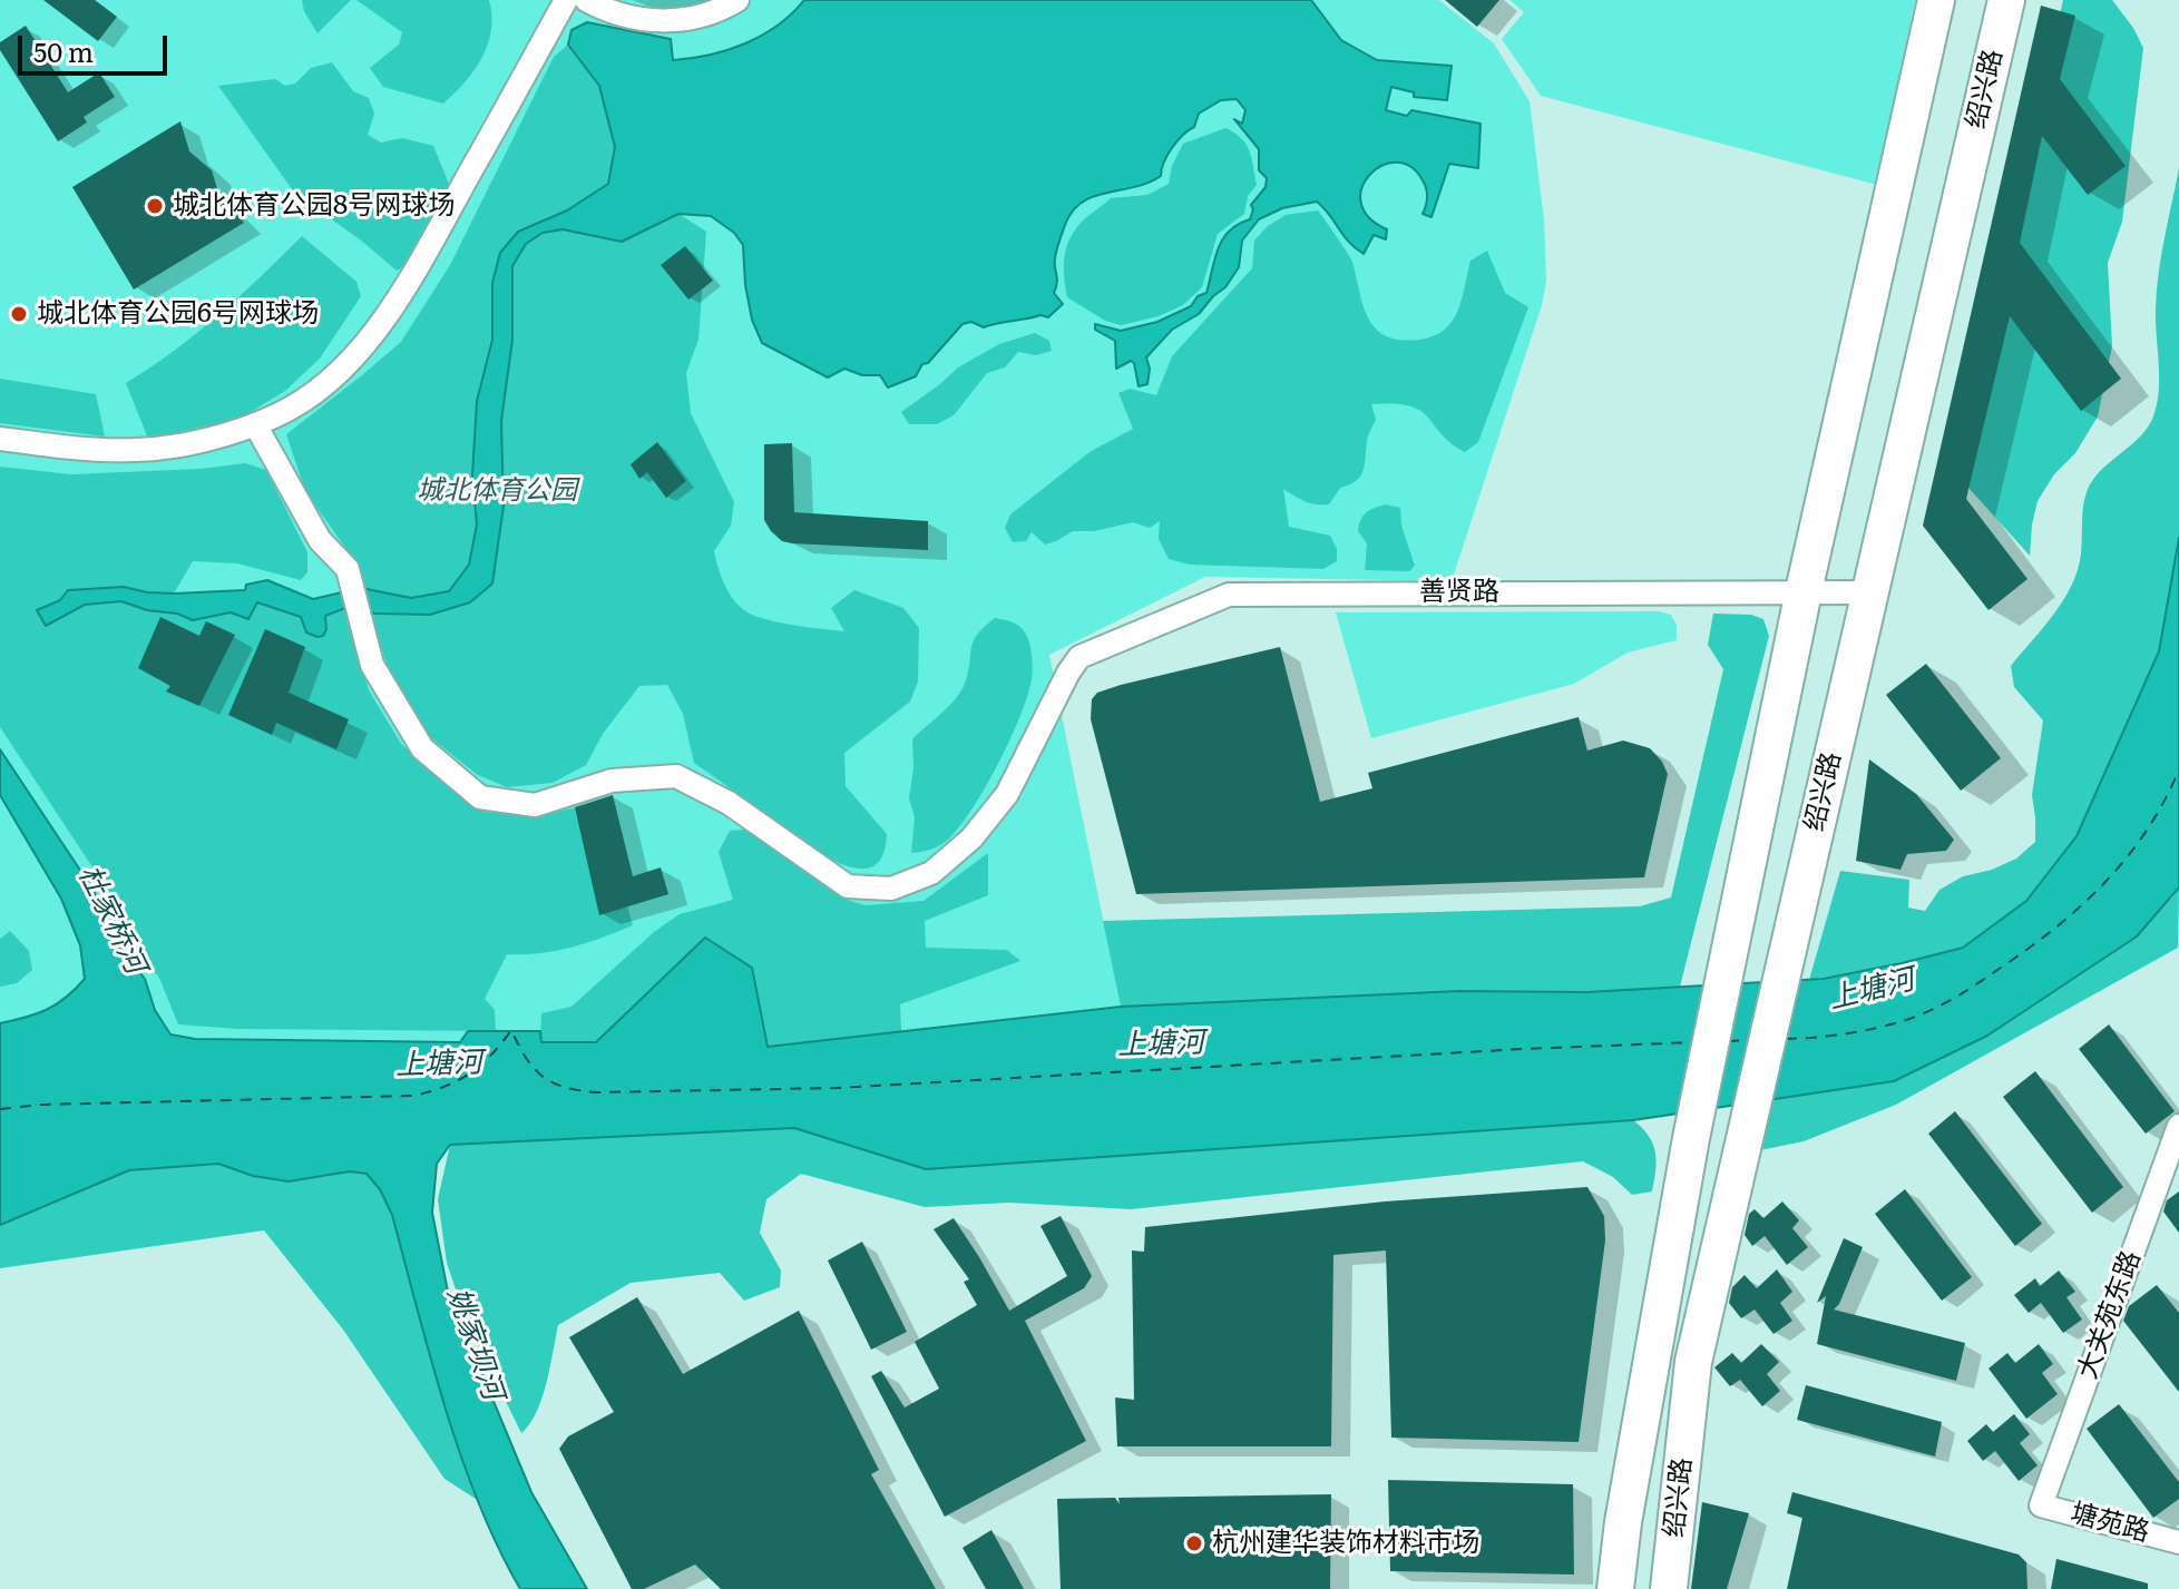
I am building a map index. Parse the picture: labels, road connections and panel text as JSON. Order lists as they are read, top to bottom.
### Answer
{
  "streets": {
    "main road": ["绍兴路"],
    "street": ["善贤路", "大关苑东路", "塘苑路"]
  },
  "crossings": [
    ["绍兴路", "善贤路"],
    ["大关苑东路", "塘苑路"]
  ],
  "water": ["杜家桥河", "上塘河", "姚家坝河"],
  "parks": ["城北体育公园"],
  "places": ["城北体育公园8号网球场", "城北体育公园6号网球场", "杭州建华装饰材料市场"],
  "scale_bar": "50 m"
}
